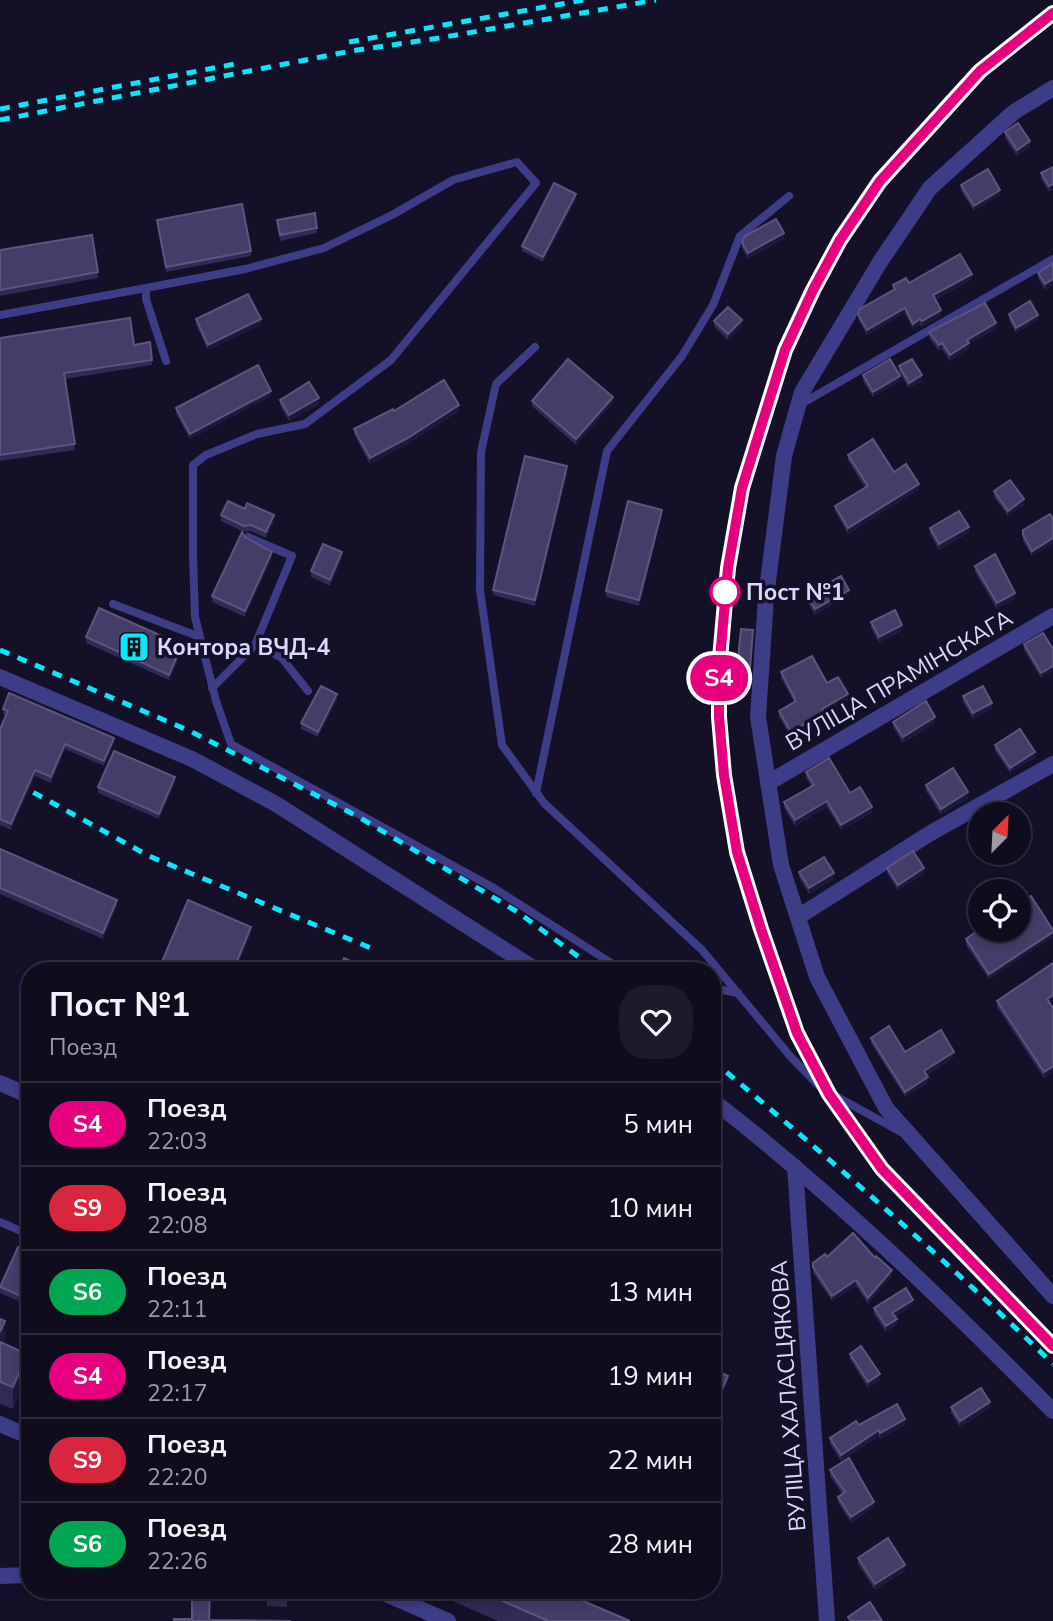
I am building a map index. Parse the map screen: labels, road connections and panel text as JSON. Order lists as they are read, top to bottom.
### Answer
{
  "streets": {
    "street": ["ВУЛІЦА ПРАМІНСКАГА", "ВУЛІЦА ХАЛАСЦЯКОВА"]
  },
  "places": {
    "other": ["Пост №1"],
    "building": ["Контора ВЧД-4"]
  },
  "north": "top right",
  "page": {
    "on_map": "S4",
    "heading": ["Пост №1", "Поезд"],
    "list": [
      {
        "mark": "S4",
        "name": "Поезд",
        "note": "22:03",
        "value": "5 мин"
      },
      {
        "mark": "S9",
        "name": "Поезд",
        "note": "22:08",
        "value": "10 мин"
      },
      {
        "mark": "S6",
        "name": "Поезд",
        "note": "22:11",
        "value": "13 мин"
      },
      {
        "mark": "S4",
        "name": "Поезд",
        "note": "22:17",
        "value": "19 мин"
      },
      {
        "mark": "S9",
        "name": "Поезд",
        "note": "22:20",
        "value": "22 мин"
      },
      {
        "mark": "S6",
        "name": "Поезд",
        "note": "22:26",
        "value": "28 мин"
      }
    ]
  }
}
